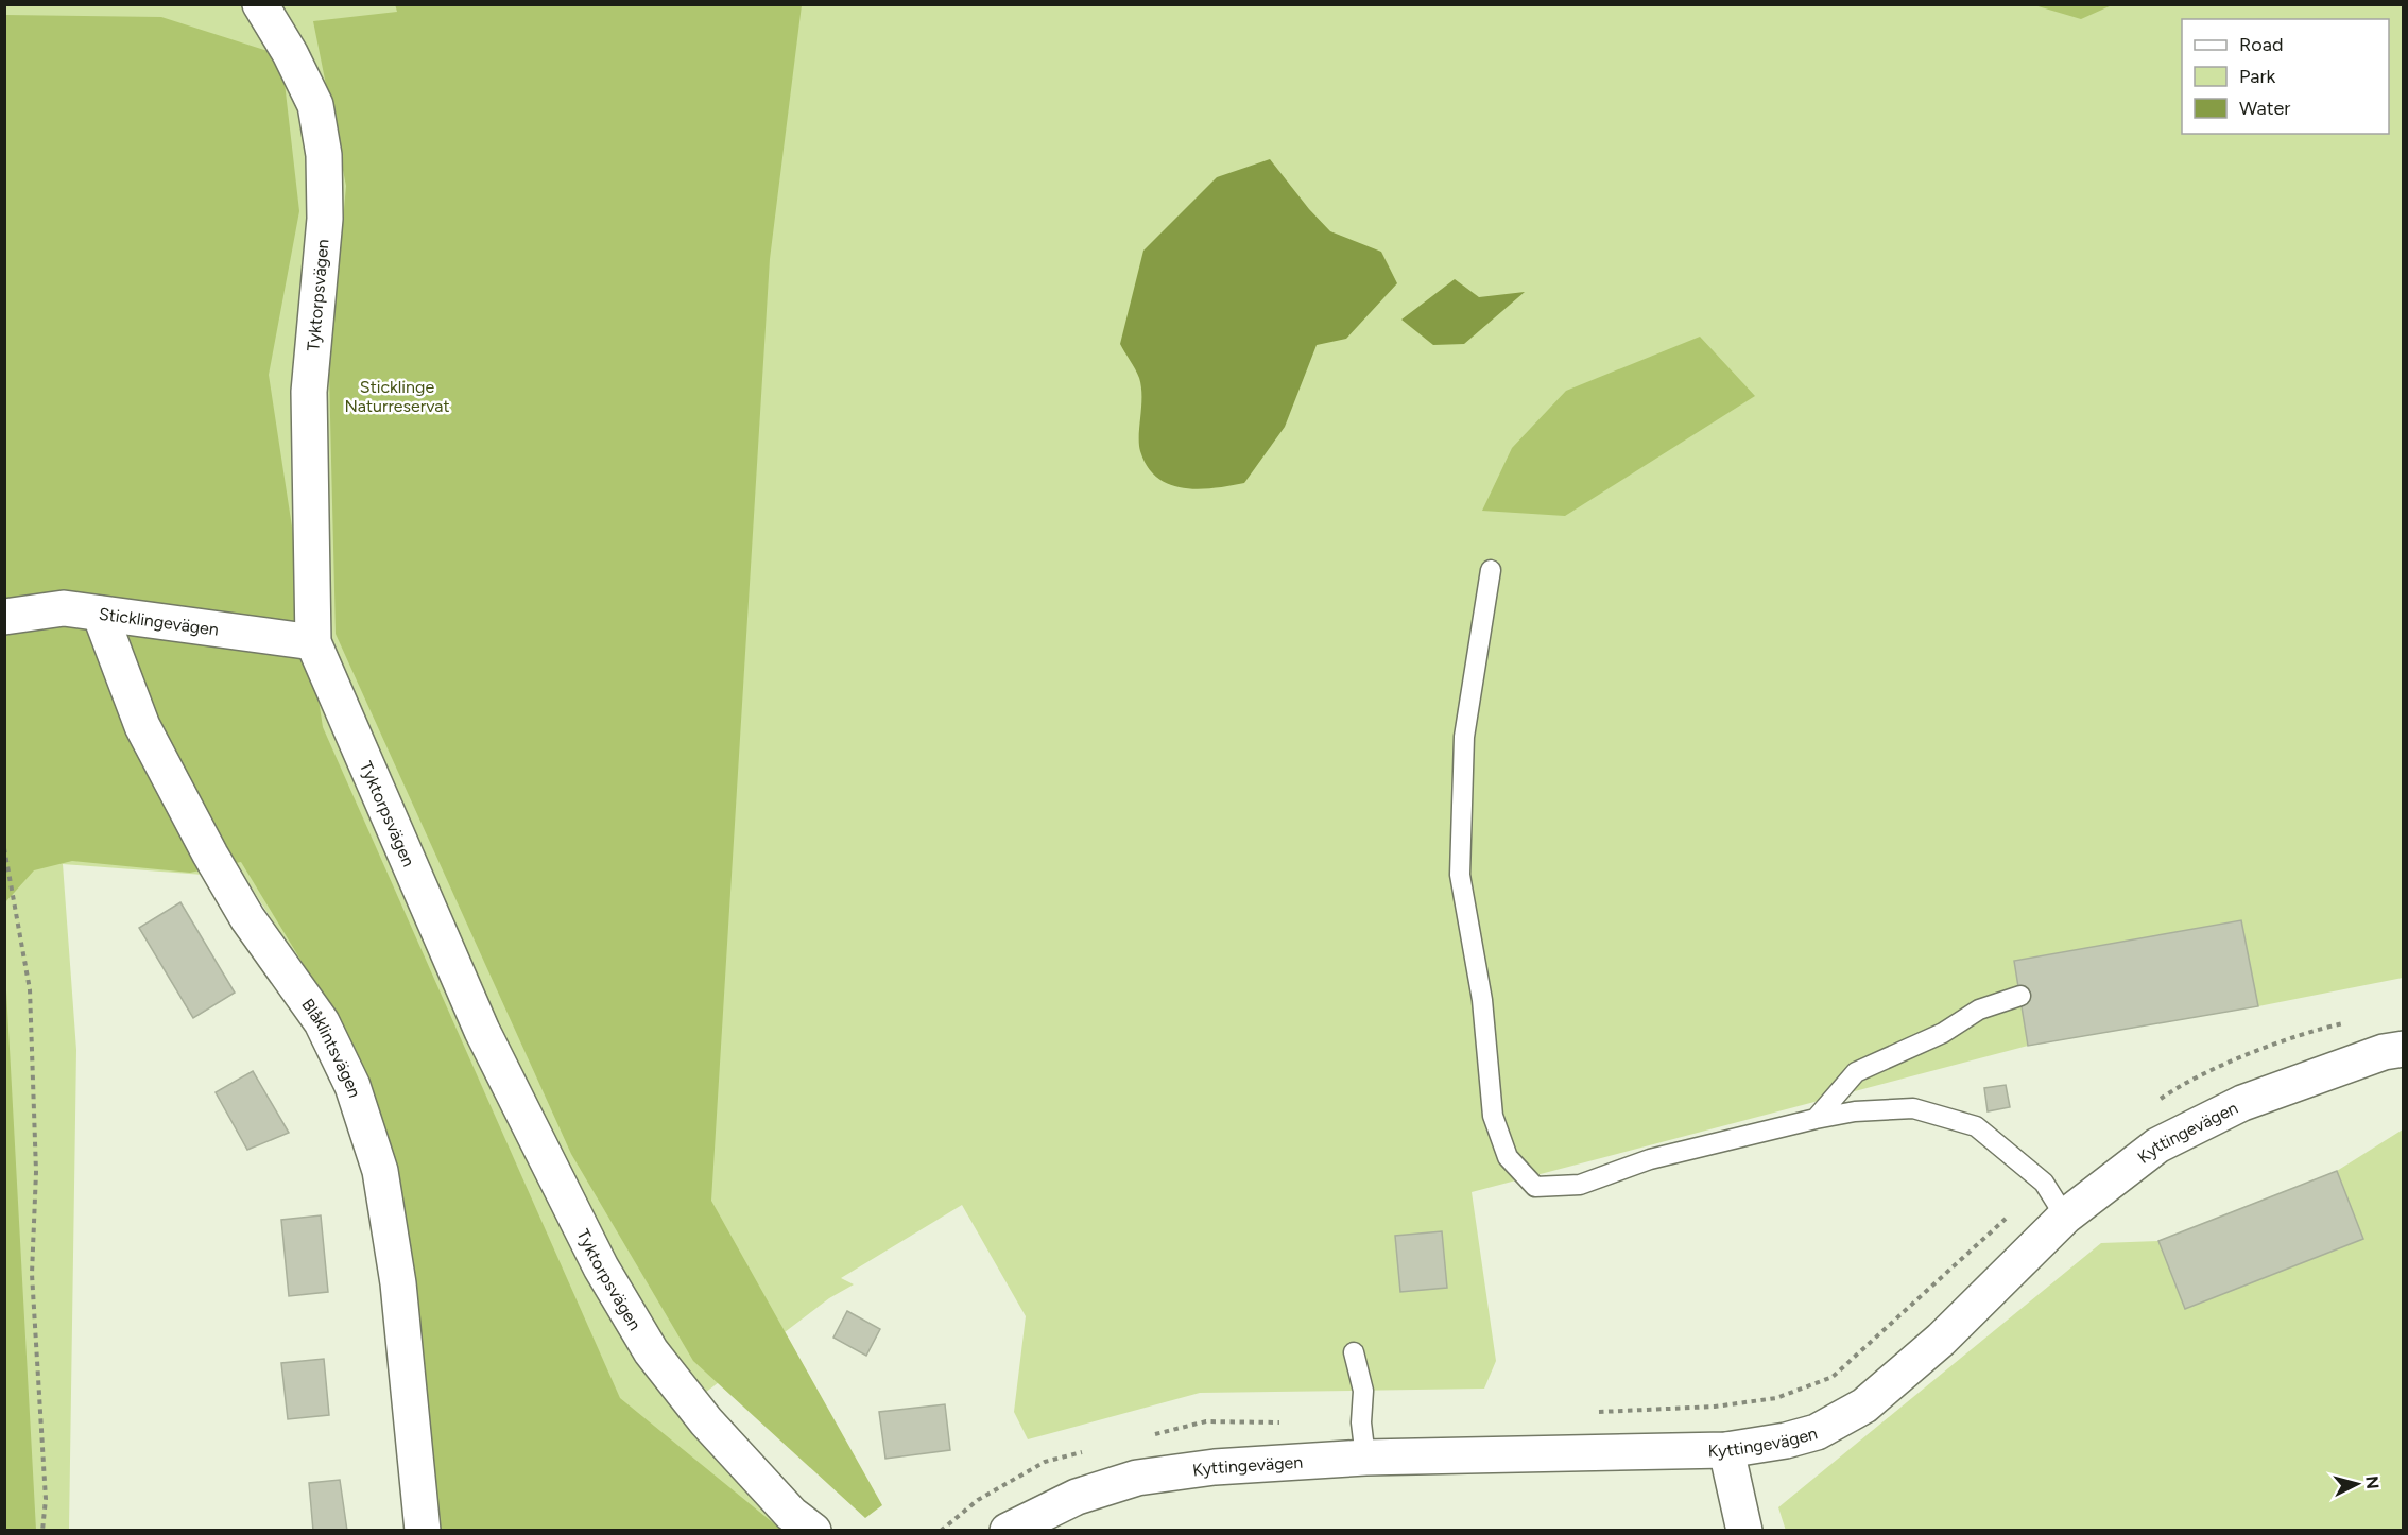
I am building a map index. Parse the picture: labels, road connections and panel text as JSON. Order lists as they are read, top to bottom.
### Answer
{
  "streets": {
    "street": [
      "Tyktorpsvägen",
      "Sticklingevägen",
      "Blåklintsvägen",
      "Kyttingevägen"
    ]
  },
  "crossings": [
    ["Tyktorpsvägen", "Sticklingevägen"],
    ["Sticklingevägen", "Blåklintsvägen"]
  ],
  "parks": ["Sticklinge Naturreservat"],
  "legend": ["Road", "Park", "Water"],
  "north": "right"
}
